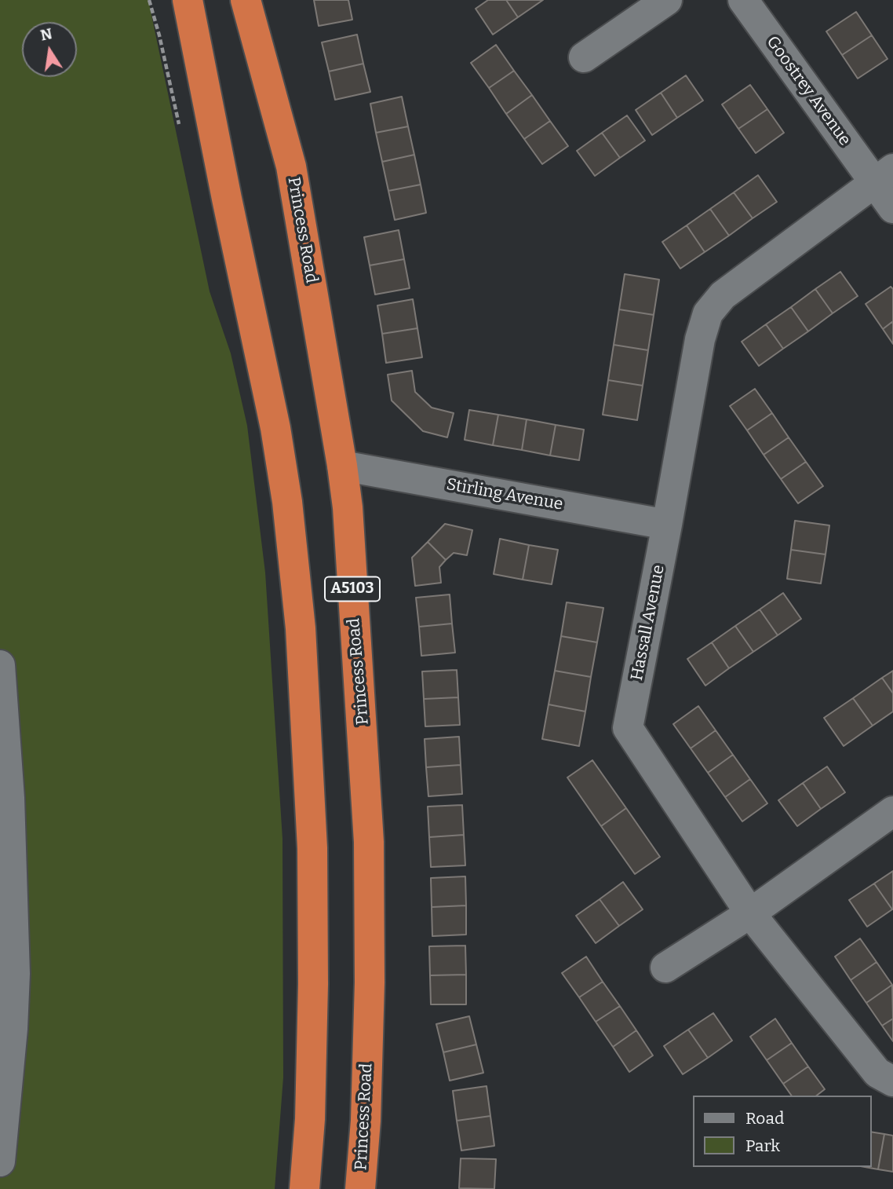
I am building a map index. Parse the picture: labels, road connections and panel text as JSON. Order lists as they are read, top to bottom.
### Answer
{
  "streets": {
    "highway": ["Princess Road", "A5103"],
    "street": ["Goostrey Avenue", "Stirling Avenue", "Hassall Avenue"]
  },
  "crossings": [
    ["Goostrey Avenue", "Hassall Avenue"],
    ["Princess Road", "Stirling Avenue"],
    ["Stirling Avenue", "Hassall Avenue"]
  ],
  "legend": ["Road", "Park"],
  "north": "top"
}
